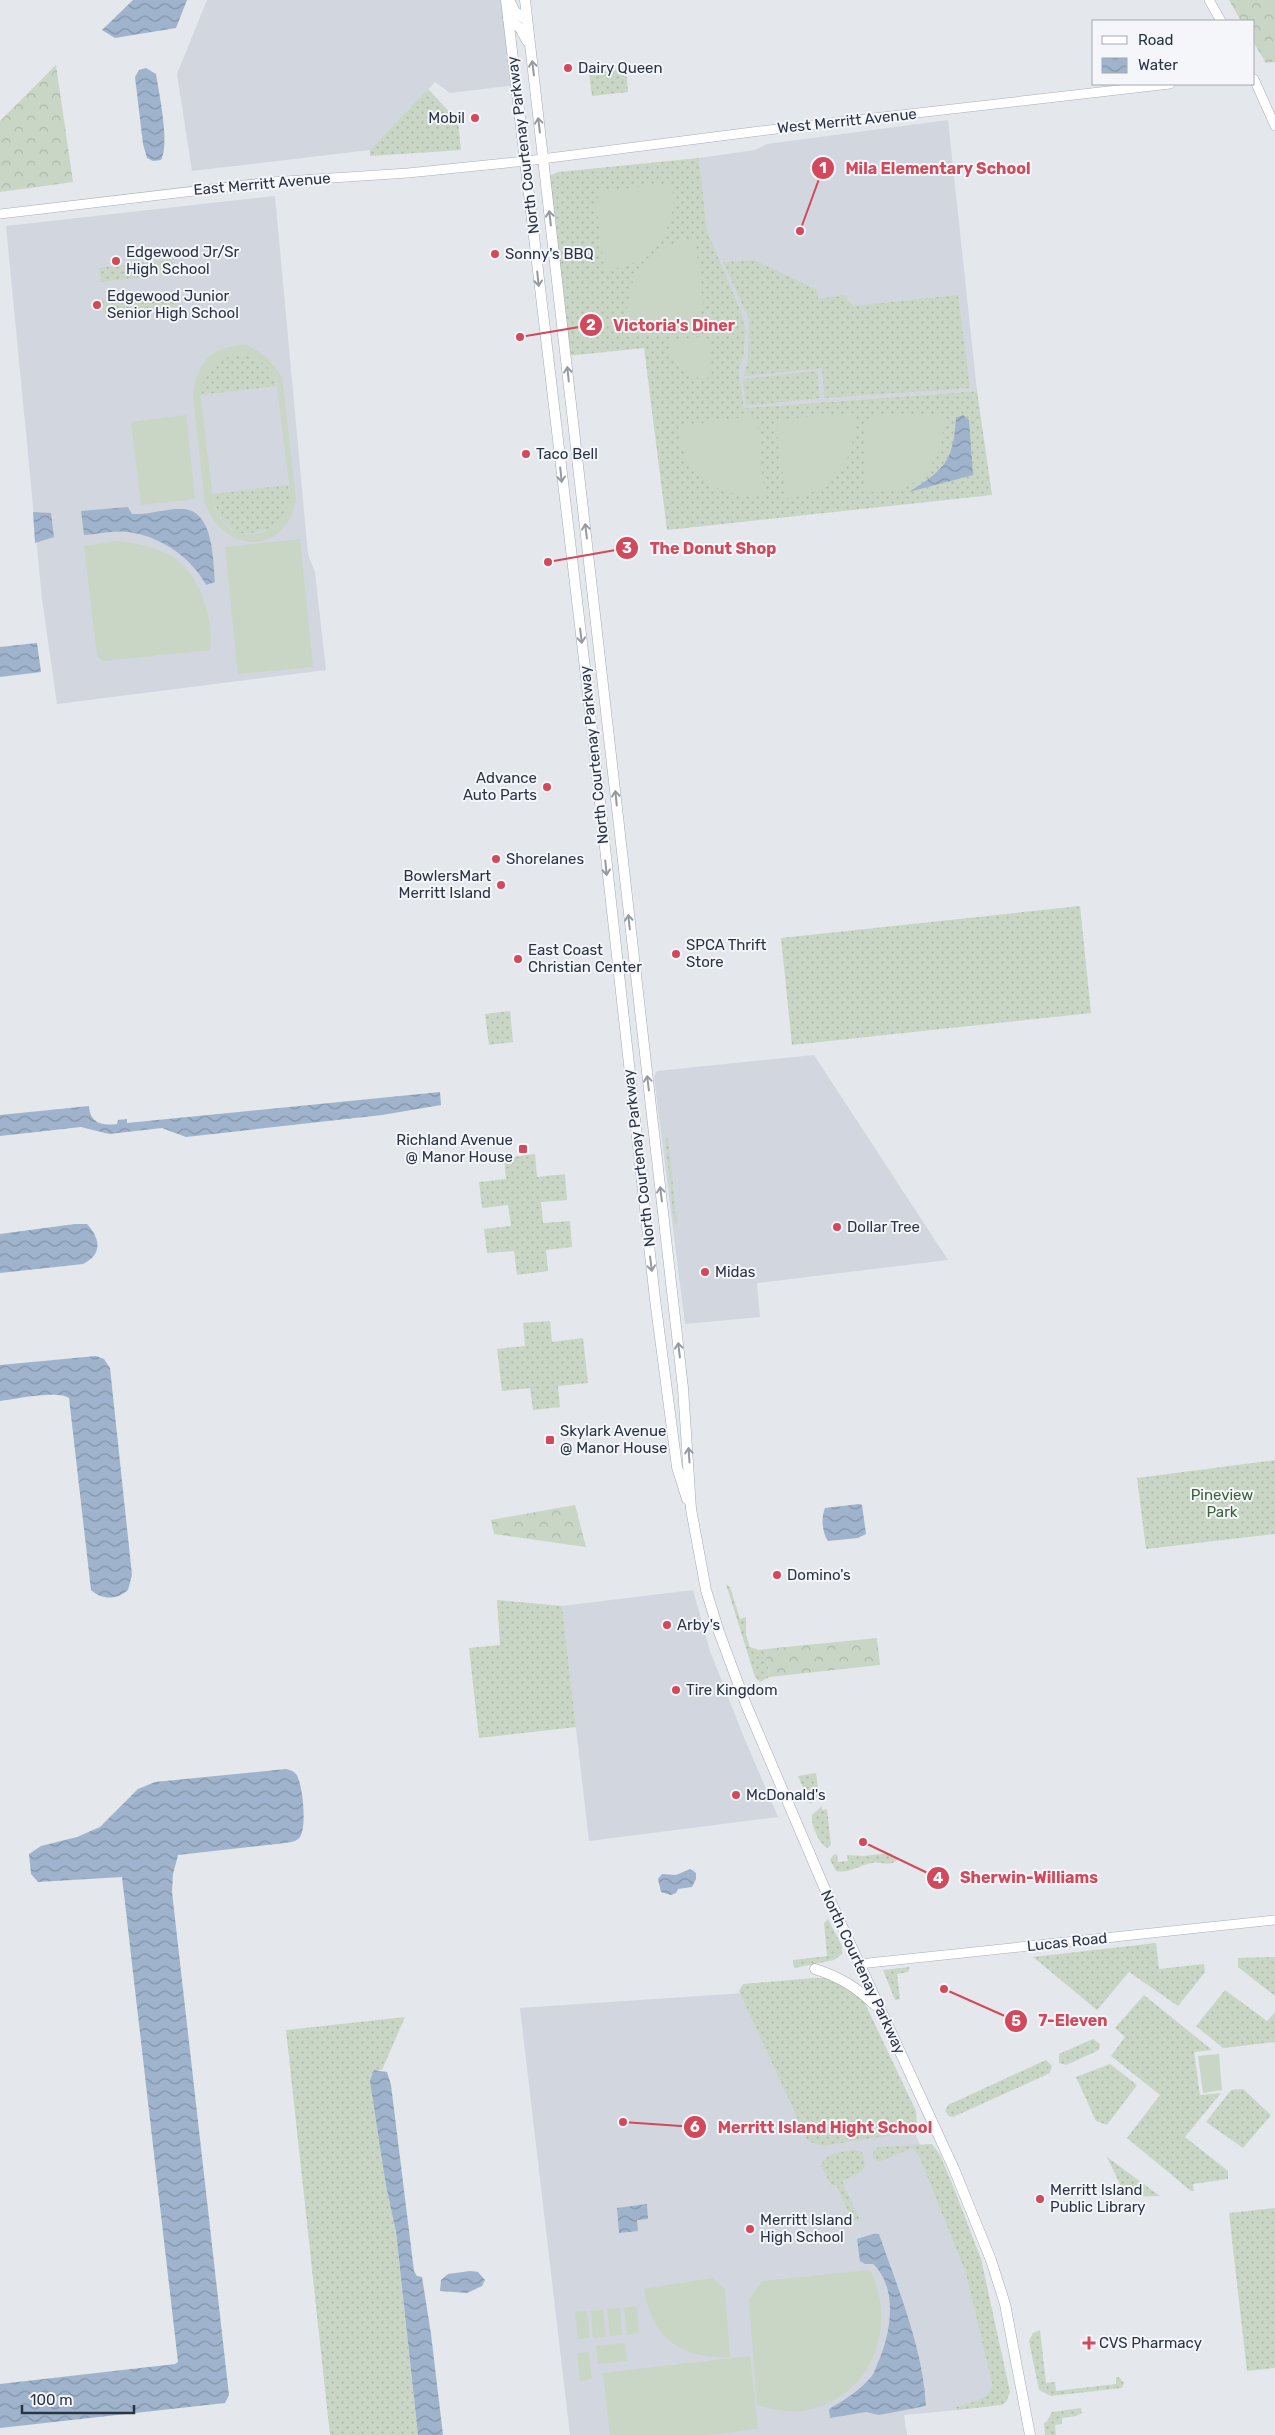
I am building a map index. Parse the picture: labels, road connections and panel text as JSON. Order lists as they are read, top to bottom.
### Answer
{
  "streets": {
    "main road": ["North Courtenay Parkway"],
    "street": ["West Merritt Avenue", "East Merritt Avenue", "Lucas Road"]
  },
  "crossings": [
    ["West Merritt Avenue", "North Courtenay Parkway"],
    ["West Merritt Avenue", "East Merritt Avenue"],
    ["North Courtenay Parkway", "East Merritt Avenue"],
    ["North Courtenay Parkway", "Lucas Road"]
  ],
  "parks": ["Pineview Park"],
  "places": {
    "other": [
      "Dairy Queen",
      "Mobil",
      "Mila Elementary School",
      "Sonny's BBQ",
      "Edgewood Jr/Sr High School",
      "Edgewood Junior Senior High School",
      "Victoria's Diner",
      "Taco Bell",
      "The Donut Shop",
      "Advance Auto Parts",
      "Shorelanes",
      "BowlersMart Merritt Island",
      "SPCA Thrift Store",
      "East Coast Christian Center",
      "Dollar Tree",
      "Midas",
      "Domino's",
      "Arby's",
      "Tire Kingdom",
      "McDonald's",
      "Sherwin-Williams",
      "7-Eleven",
      "Merritt Island Hight School",
      "Merritt Island Public Library",
      "Merritt Island High School"
    ],
    "transit": ["Richland Avenue @ Manor House", "Skylark Avenue @ Manor House"],
    "health": ["CVS Pharmacy"]
  },
  "legend": ["Road", "Water"],
  "scale_bar": "100 m"
}
